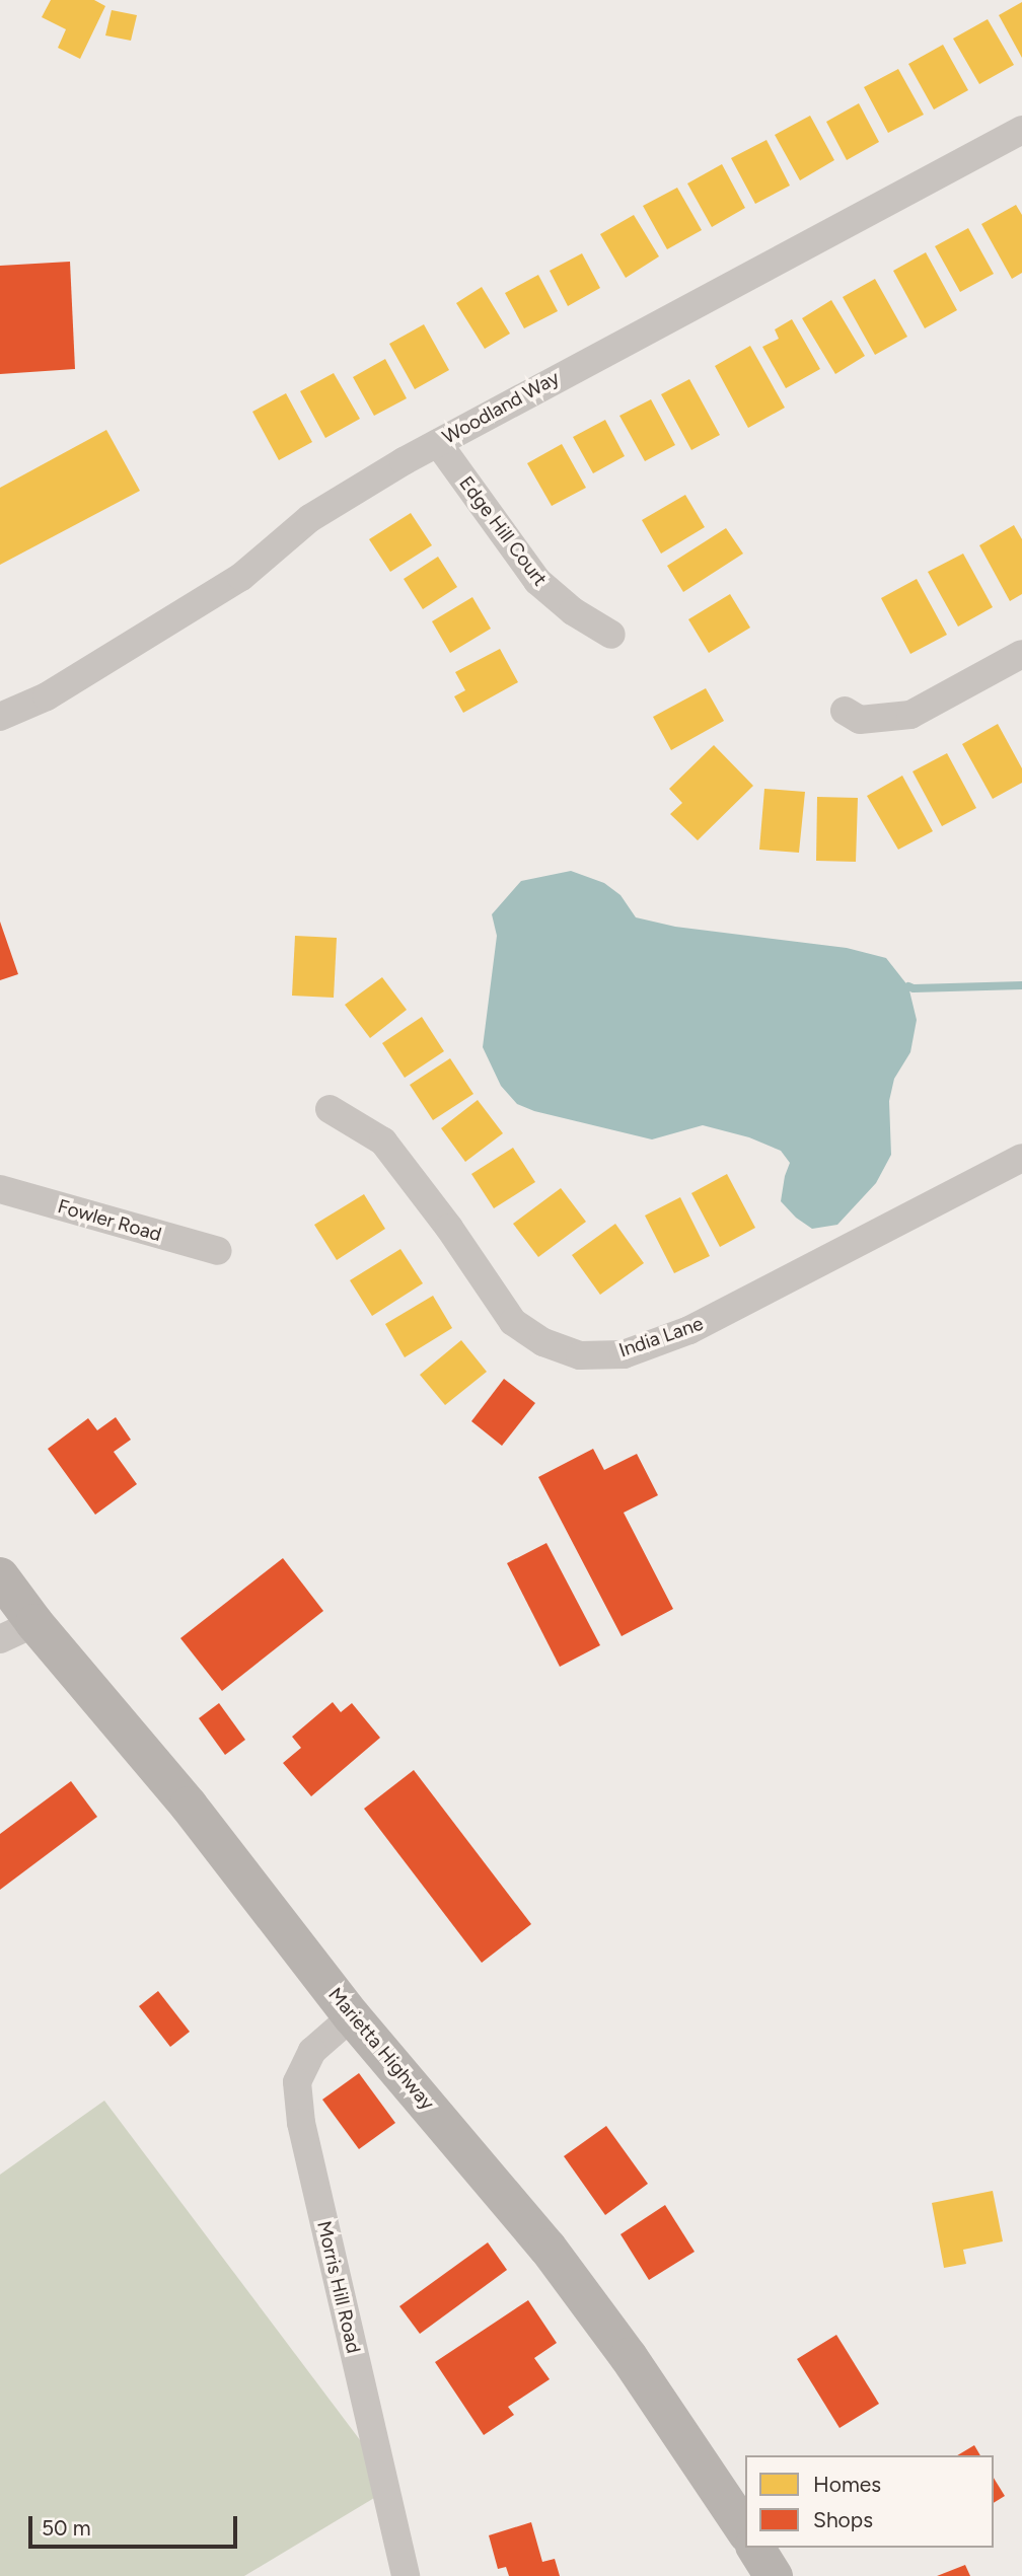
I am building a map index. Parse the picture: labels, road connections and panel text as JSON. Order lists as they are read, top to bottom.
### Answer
{
  "streets": {
    "main road": ["Marietta Highway"],
    "street": [
      "Woodland Way",
      "Edge Hill Court",
      "Fowler Road",
      "India Lane",
      "Morris Hill Road"
    ]
  },
  "crossings": [
    ["Woodland Way", "Edge Hill Court"],
    ["Marietta Highway", "Morris Hill Road"]
  ],
  "legend": ["Homes", "Shops"],
  "scale_bar": "50 m"
}
